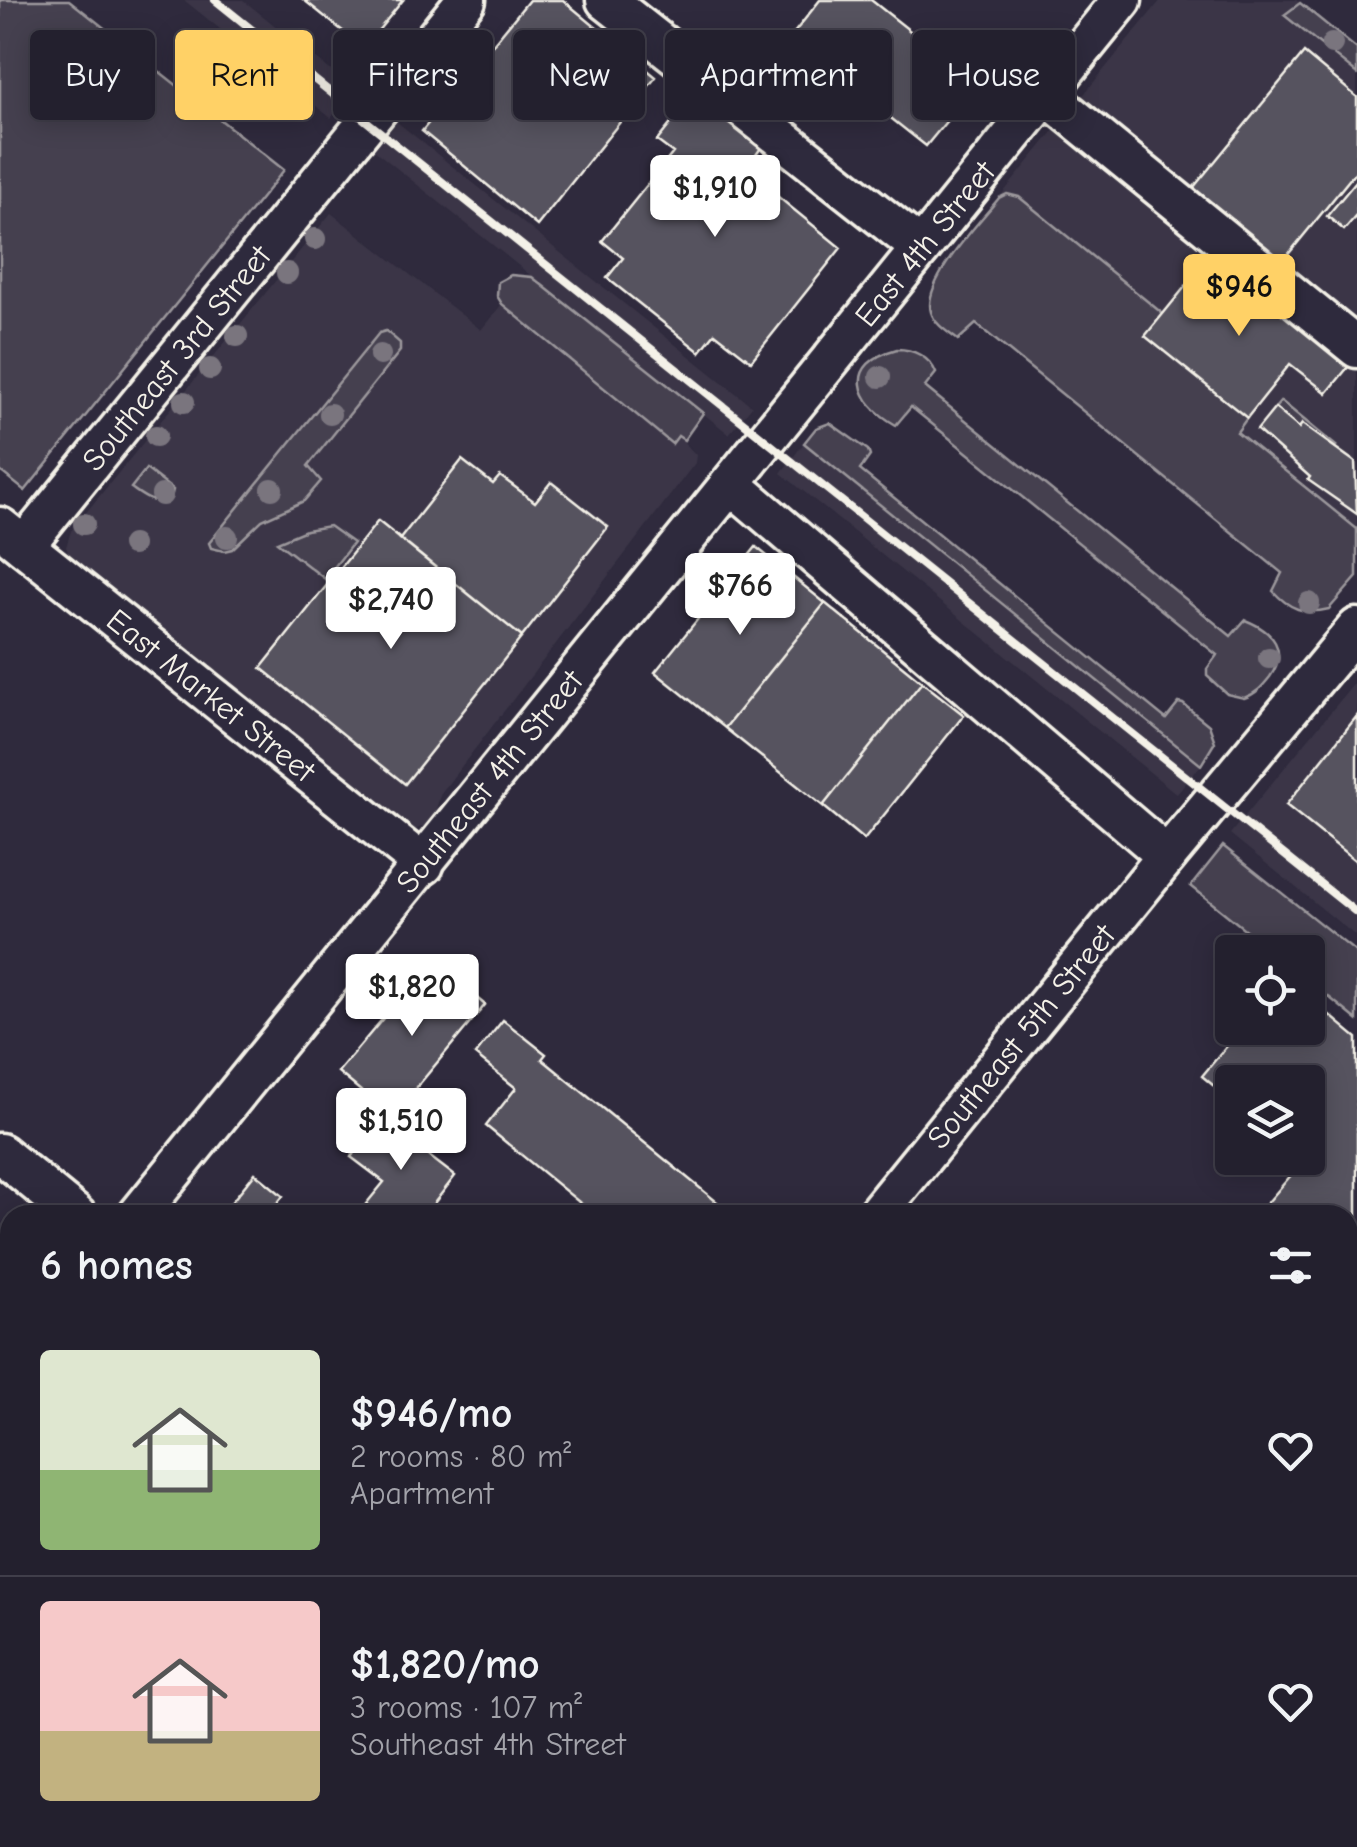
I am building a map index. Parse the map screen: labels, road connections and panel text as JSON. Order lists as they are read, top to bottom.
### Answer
{
  "streets": {
    "street": [
      "East 4th Street",
      "Southeast 3rd Street",
      "East Market Street",
      "Southeast 4th Street",
      "Southeast 5th Street"
    ]
  },
  "crossings": [
    ["East 4th Street", "Southeast 4th Street"],
    ["Southeast 3rd Street", "East Market Street"],
    ["East Market Street", "Southeast 4th Street"]
  ],
  "page": {
    "chip": [
      "Buy",
      "Rent",
      "Filters",
      "New",
      "Apartment",
      "House"
    ],
    "price": [
      "$1,910",
      "$946",
      "$766",
      "$2,740",
      "$1,820",
      "$1,510"
    ],
    "heading": "6 homes",
    "list": [
      {
        "name": "$946/mo",
        "note": "2 rooms · 80 m² · Apartment"
      },
      {
        "name": "$1,820/mo",
        "note": "3 rooms · 107 m² · Southeast 4th Street"
      }
    ]
  }
}
